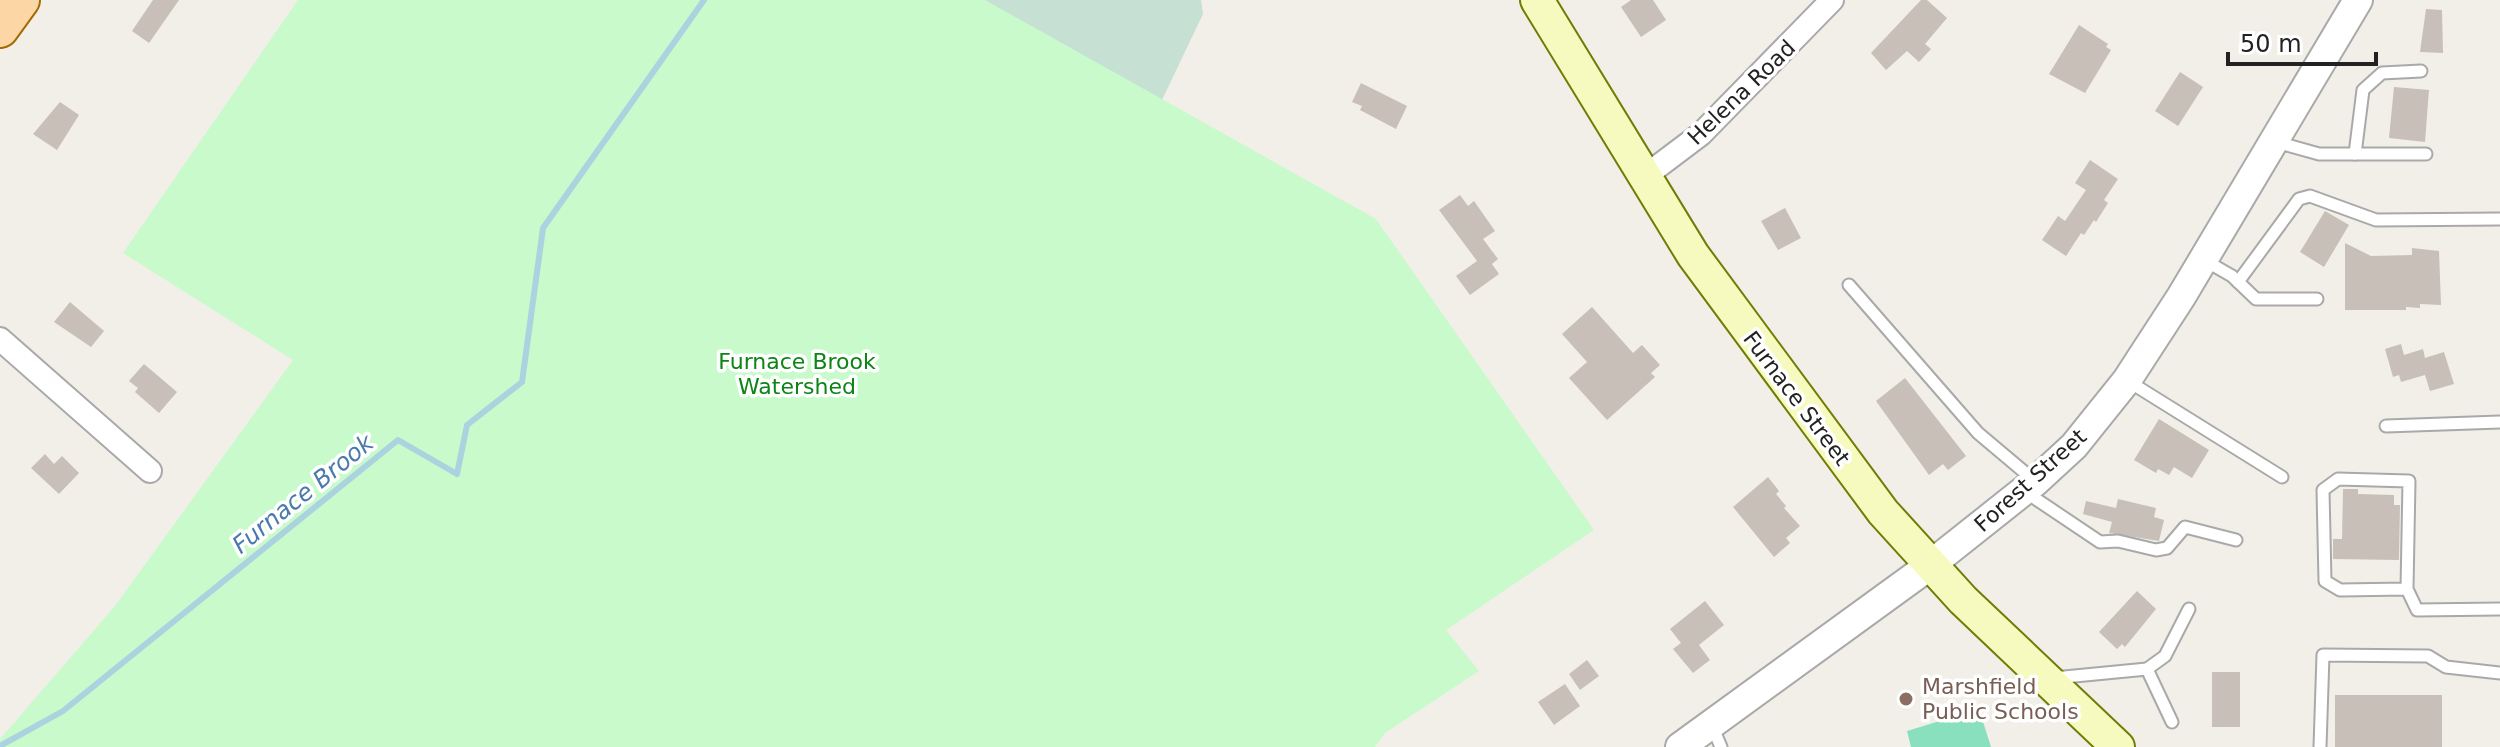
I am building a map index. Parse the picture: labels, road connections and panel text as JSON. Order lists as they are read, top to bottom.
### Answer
{
  "streets": {
    "main road": ["Furnace Street"],
    "street": ["Helena Road", "Forest Street"]
  },
  "crossings": [
    ["Helena Road", "Furnace Street"],
    ["Furnace Street", "Forest Street"]
  ],
  "water": ["Furnace Brook"],
  "parks": ["Furnace Brook Watershed"],
  "places": ["Marshfield Public Schools"],
  "scale_bar": "50 m"
}
